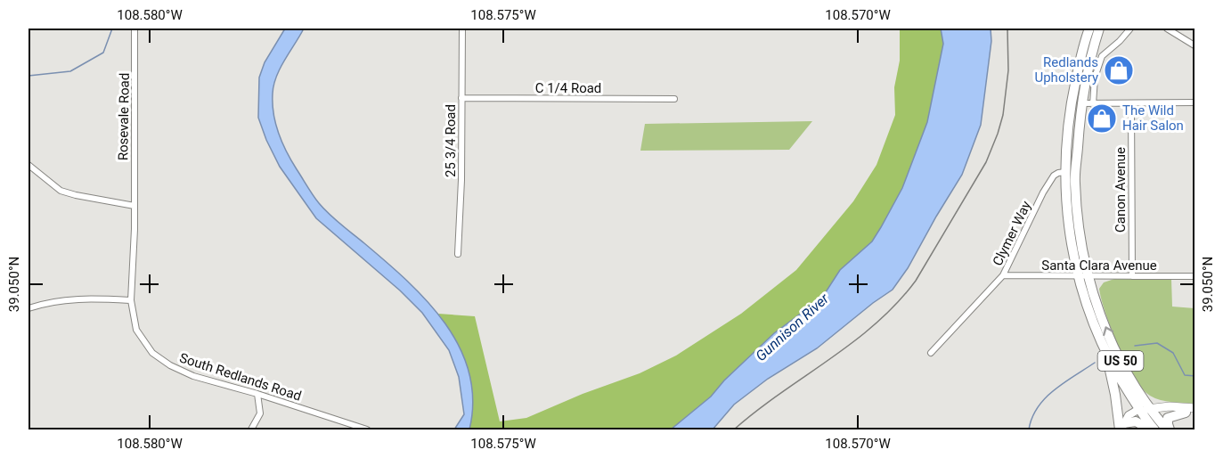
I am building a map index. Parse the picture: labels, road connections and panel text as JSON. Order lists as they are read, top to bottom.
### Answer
{
  "streets": {
    "highway": ["US 50"],
    "street": [
      "C 1/4 Road",
      "Rosevale Road",
      "25 3/4 Road",
      "Canon Avenue",
      "Clymer Way",
      "Santa Clara Avenue",
      "South Redlands Road"
    ]
  },
  "crossings": [
    ["C 1/4 Road", "25 3/4 Road"],
    ["Rosevale Road", "South Redlands Road"],
    ["Canon Avenue", "Santa Clara Avenue"],
    ["Clymer Way", "Santa Clara Avenue"],
    ["Clymer Way", "US 50"],
    ["Santa Clara Avenue", "US 50"]
  ],
  "water": ["Gunnison River"],
  "places": {
    "shop": ["Redlands Upholstery", "The Wild Hair Salon"]
  },
  "coordinates": [
    "108.580°W",
    "108.575°W",
    "108.570°W",
    "39.050°N"
  ]
}
